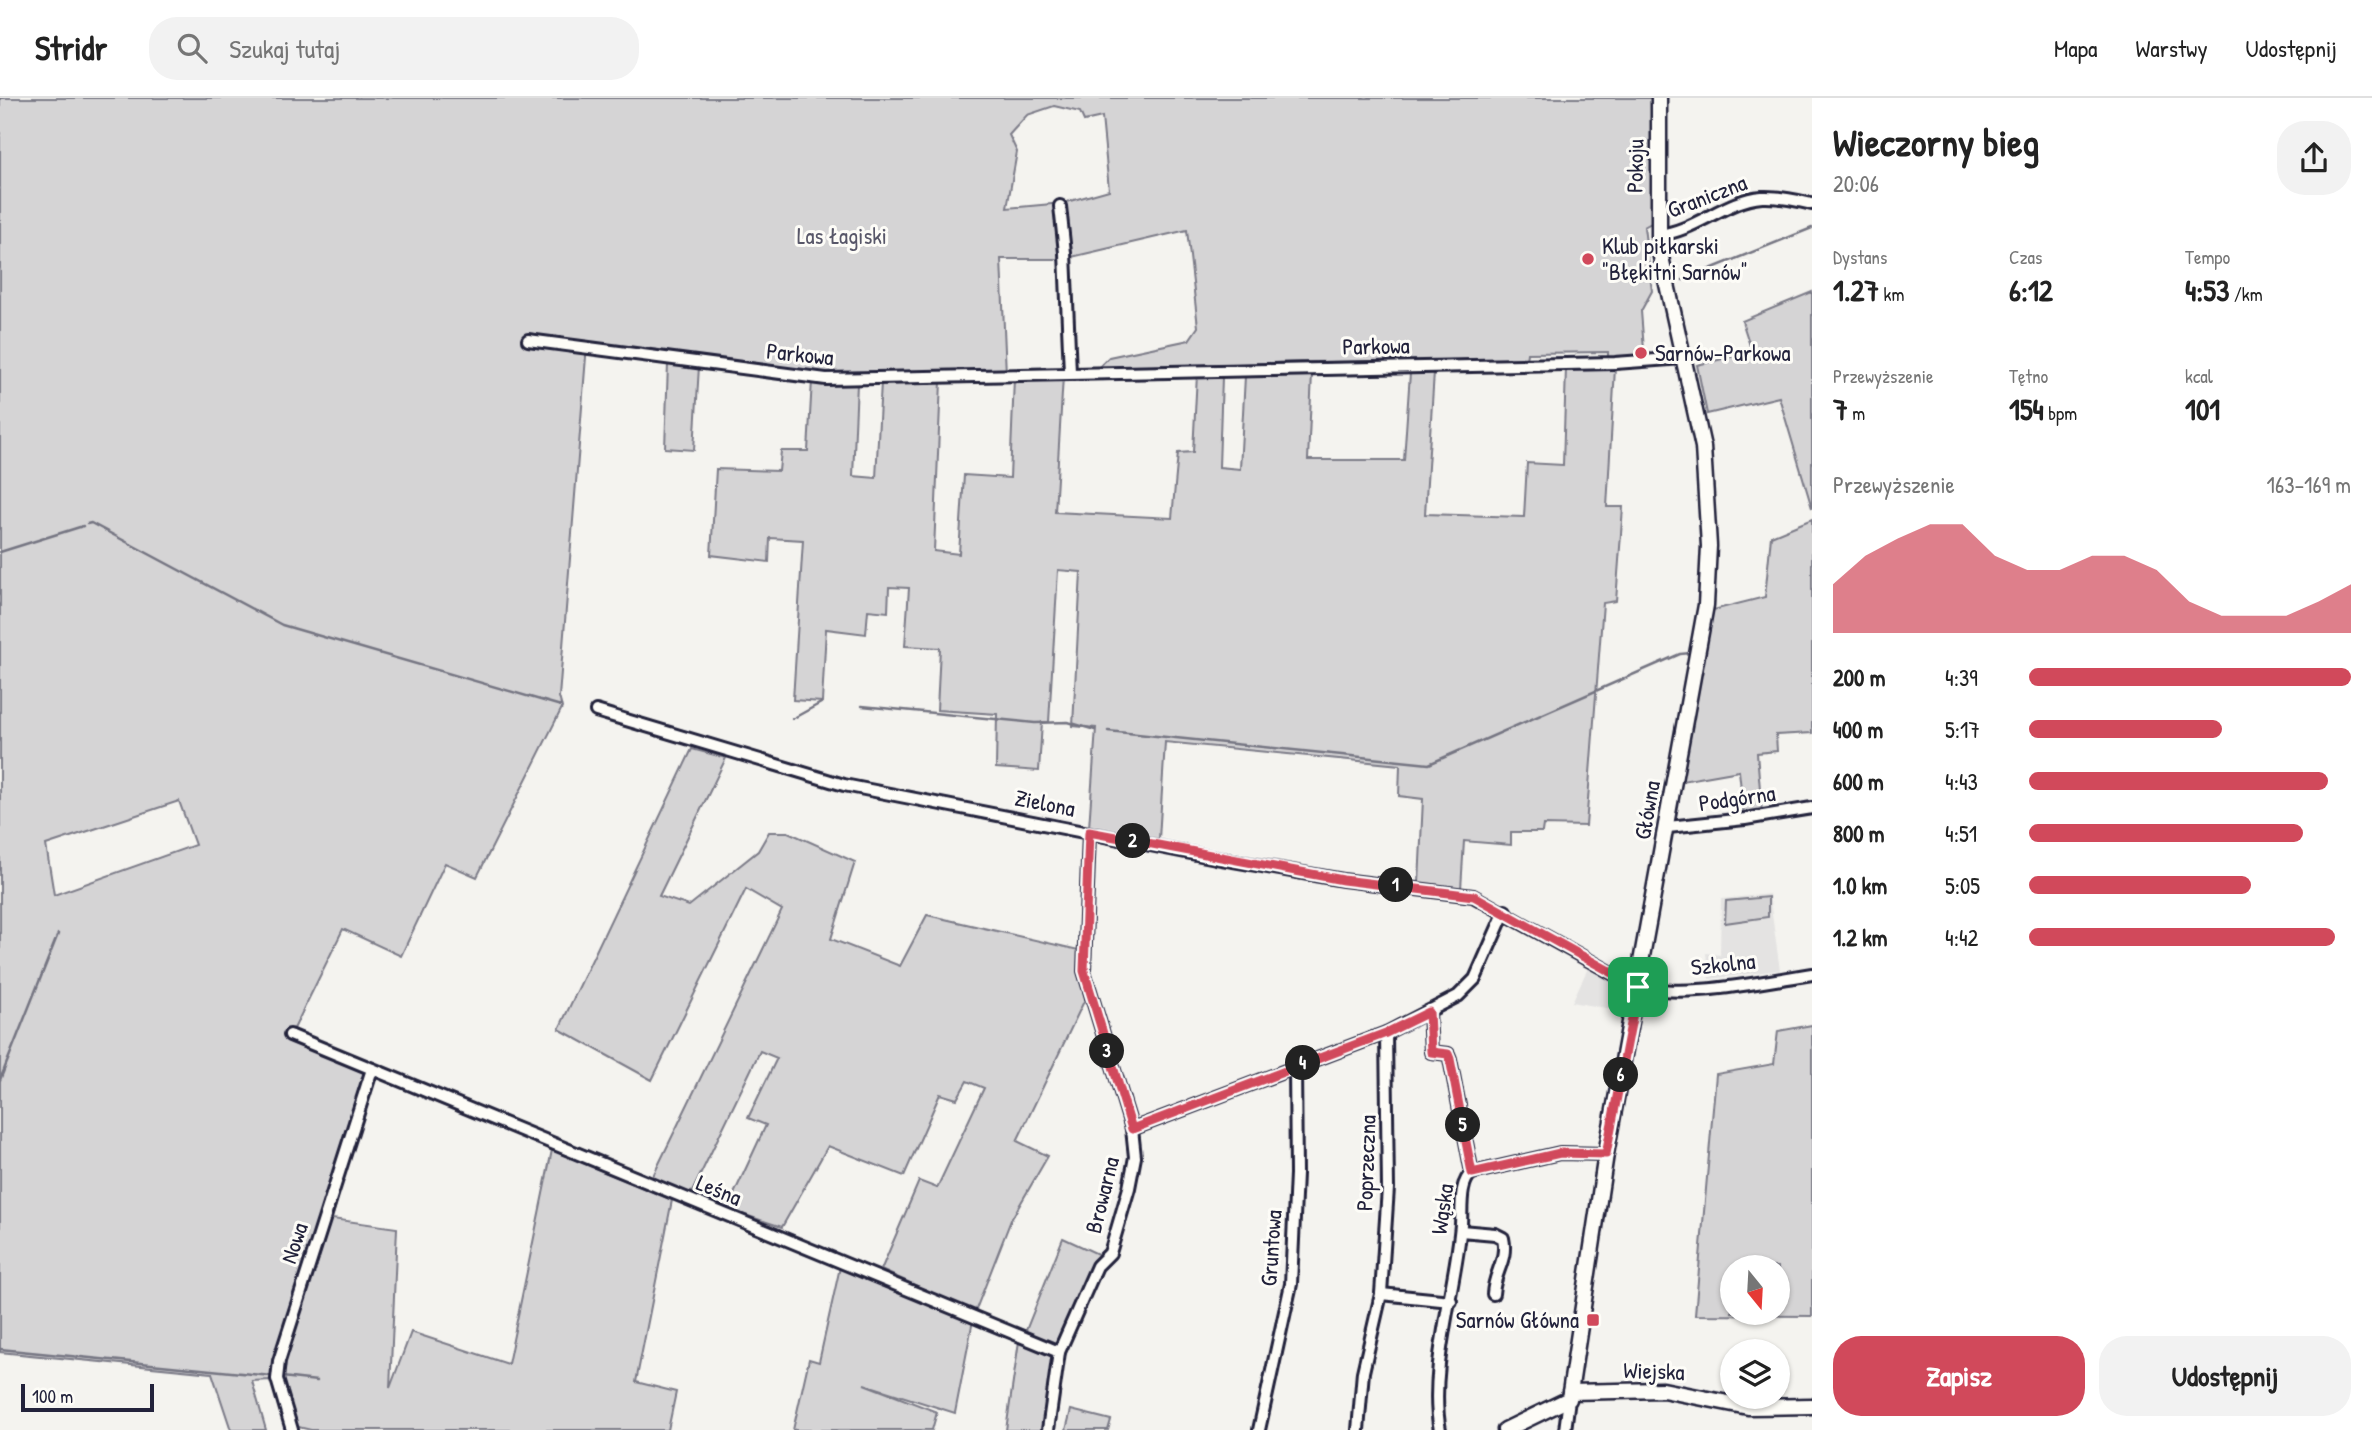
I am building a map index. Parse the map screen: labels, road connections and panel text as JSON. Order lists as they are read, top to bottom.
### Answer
{
  "streets": {
    "street": [
      "Pokoju",
      "Graniczna",
      "Parkowa",
      "Podgórna",
      "Zielona",
      "Główna",
      "Szkolna",
      "Poprzeczna",
      "Leśna",
      "Browarna",
      "Wąska",
      "Nowa",
      "Gruntowa",
      "Wiejska"
    ]
  },
  "crossings": [
    ["Pokoju", "Graniczna"],
    ["Pokoju", "Główna"],
    ["Graniczna", "Główna"],
    ["Parkowa", "Główna"],
    ["Podgórna", "Główna"],
    ["Zielona", "Główna"],
    ["Zielona", "Szkolna"],
    ["Zielona", "Browarna"],
    ["Główna", "Szkolna"],
    ["Główna", "Wiejska"],
    ["Leśna", "Browarna"],
    ["Leśna", "Nowa"]
  ],
  "parks": ["Las Łagiski"],
  "places": {
    "other": ["Klub piłkarski \"Błękitni Sarnów\"", "Sarnów-Parkowa"],
    "transit": ["Sarnów Główna"]
  },
  "scale_bar": "100 m",
  "north": "bottom",
  "page": {
    "header": "Stridr",
    "search": "Szukaj tutaj",
    "nav": ["Mapa", "Warstwy", "Udostępnij"],
    "heading": ["Wieczorny bieg", "20:06"],
    "stats": [
      ["Dystans", "1.27 km"],
      ["Czas", "6:12"],
      ["Tempo", "4:53 /km"],
      ["Przewyższenie", "7 m"],
      ["Tętno", "154 bpm"],
      ["kcal", "101"]
    ],
    "chart": ["Przewyższenie", "163–169 m"],
    "list": [
      {
        "name": "200 m",
        "note": "4:39"
      },
      {
        "name": "400 m",
        "note": "5:17"
      },
      {
        "name": "600 m",
        "note": "4:43"
      },
      {
        "name": "800 m",
        "note": "4:51"
      },
      {
        "name": "1.0 km",
        "note": "5:05"
      },
      {
        "name": "1.2 km",
        "note": "4:42"
      }
    ],
    "pins": [
      "2",
      "1",
      "3",
      "4",
      "6",
      "5"
    ],
    "buttons": ["Zapisz", "Udostępnij"],
    "scale": "100 m"
  }
}
